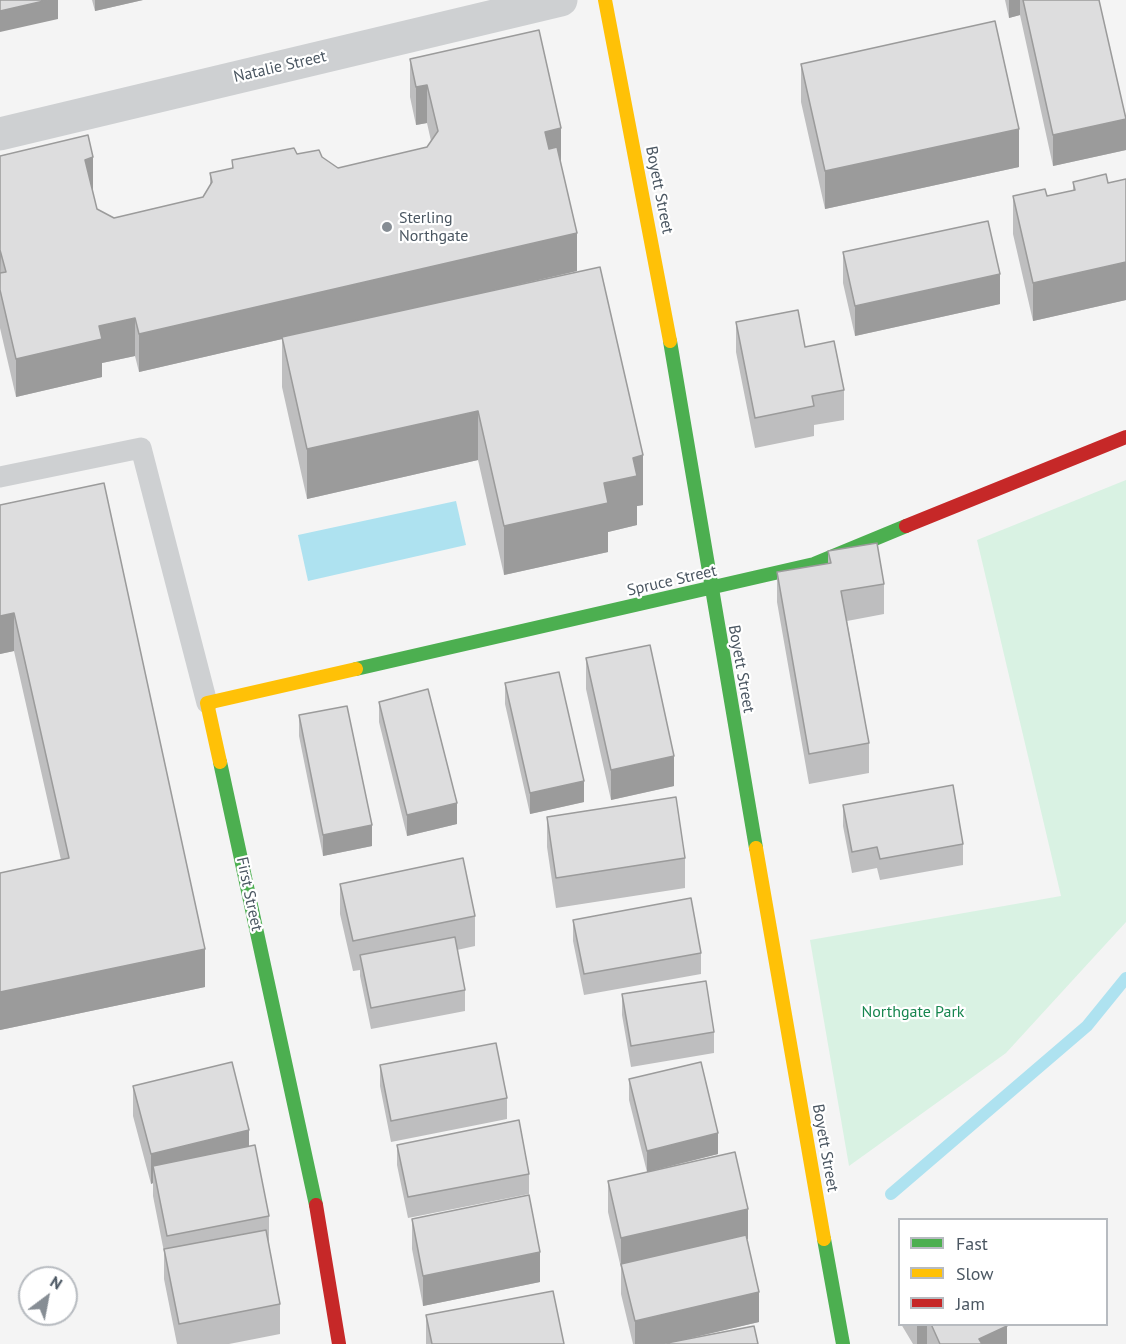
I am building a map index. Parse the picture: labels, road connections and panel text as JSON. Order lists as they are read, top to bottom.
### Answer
{
  "streets": {
    "street": [
      "Natalie Street",
      "Boyett Street",
      "Spruce Street",
      "First Street"
    ]
  },
  "crossings": [
    ["Boyett Street", "Spruce Street"],
    ["Spruce Street", "First Street"]
  ],
  "parks": ["Northgate Park"],
  "places": ["Sterling Northgate"],
  "legend": ["Fast", "Slow", "Jam"],
  "north": "top right"
}
